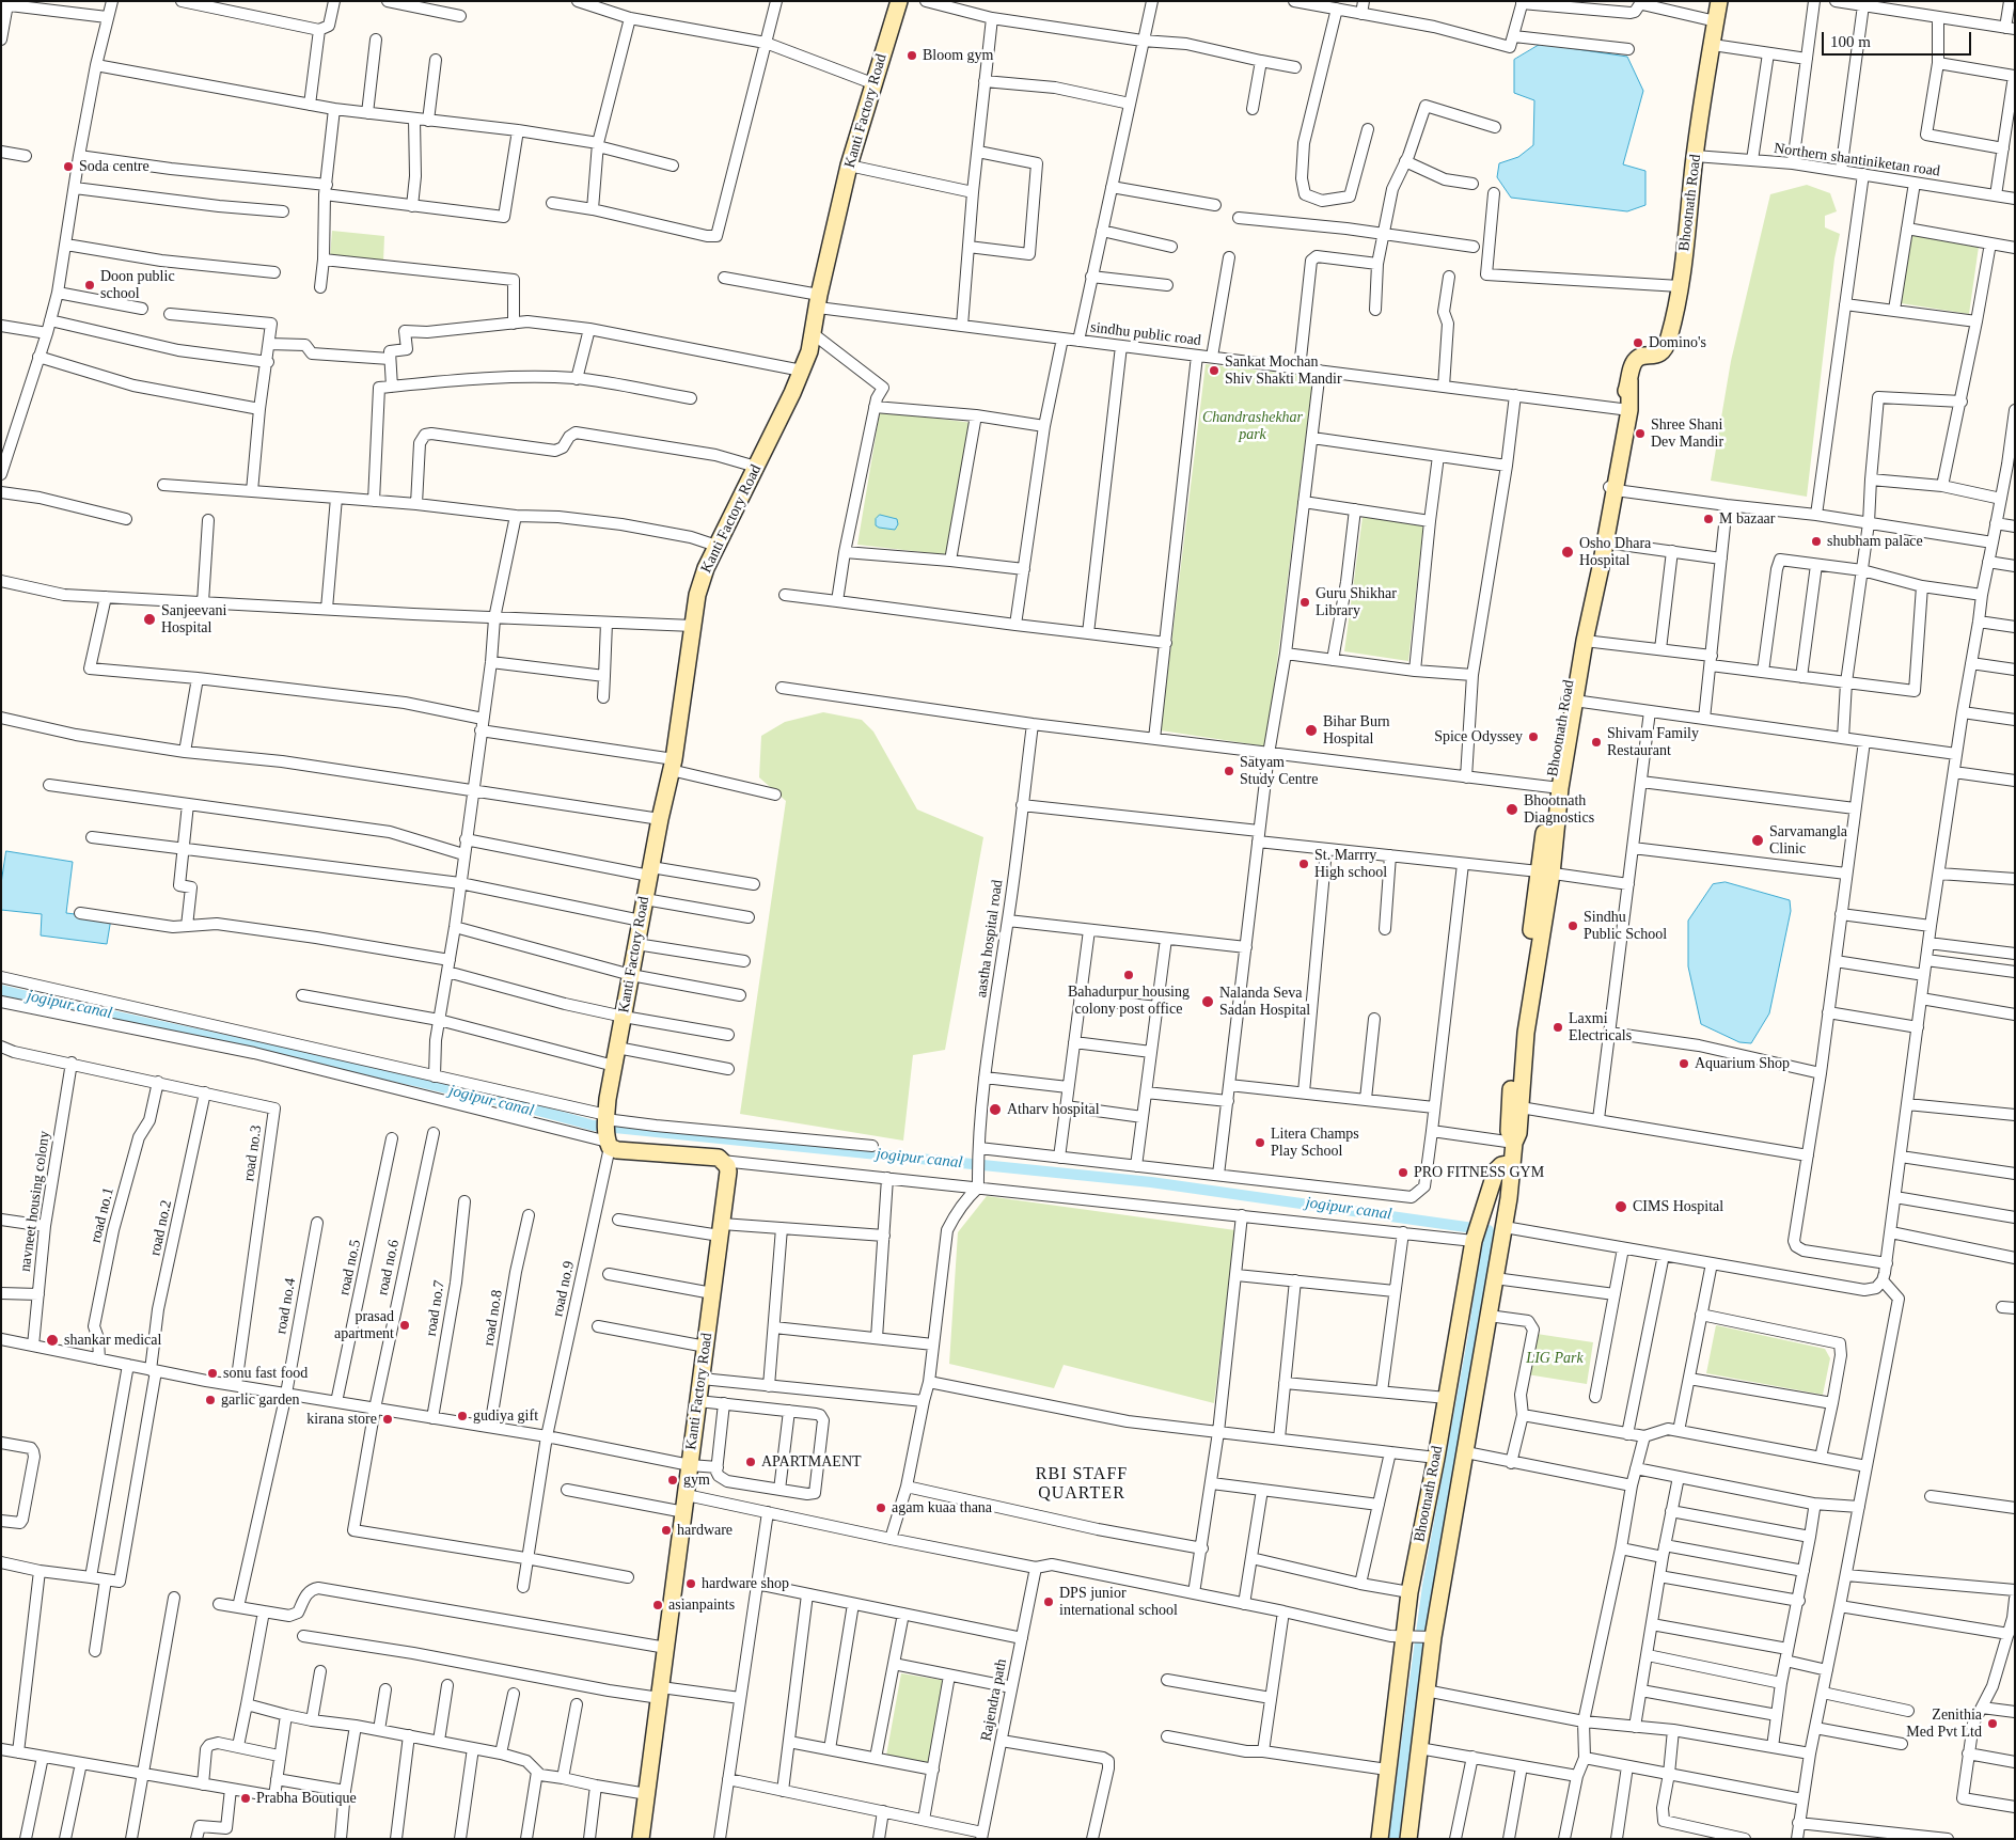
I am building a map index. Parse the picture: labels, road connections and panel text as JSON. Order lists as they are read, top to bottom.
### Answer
{
  "streets": {
    "street": [
      "Kanti Factory Road",
      "Northern shantiniketan road",
      "Bhootnath Road",
      "sindhu public road",
      "aastha hospital road",
      "road no.3",
      "navneet housing colony",
      "road no.1",
      "road no.2",
      "road no.5",
      "road no.6",
      "road no.9",
      "road no.4",
      "road no.7",
      "road no.8",
      "Rajendra path"
    ]
  },
  "crossings": [
    ["Kanti Factory Road", "sindhu public road"],
    ["Kanti Factory Road", "road no.9"],
    ["Northern shantiniketan road", "Bhootnath Road"],
    ["Bhootnath Road", "sindhu public road"],
    ["road no.3", "navneet housing colony"],
    ["road no.3", "road no.1"],
    ["road no.3", "road no.2"],
    ["road no.6", "road no.9"]
  ],
  "districts": ["RBI STAFF QUARTER"],
  "water": ["jogipur canal"],
  "parks": ["Chandrashekhar park", "LIG Park"],
  "places": [
    "Bloom gym",
    "Soda centre",
    "Doon public school",
    "Domino's",
    "Sankat Mochan Shiv Shakti Mandir",
    "Shree Shani Dev Mandir",
    "M bazaar",
    "shubham palace",
    "Osho Dhara Hospital",
    "Guru Shikhar Library",
    "Sanjeevani Hospital",
    "Bihar Burn Hospital",
    "Spice Odyssey",
    "Shivam Family Restaurant",
    "Satyam Study Centre",
    "Bhootnath Diagnostics",
    "Sarvamangla Clinic",
    "St. Marrry High school",
    "Sindhu Public School",
    "Bahadurpur housing colony post office",
    "Nalanda Seva Sadan Hospital",
    "Laxmi Electricals",
    "Aquarium Shop",
    "Atharv hospital",
    "Litera Champs Play School",
    "PRO FITNESS GYM",
    "CIMS Hospital",
    "prasad apartment",
    "shankar medical",
    "sonu fast food",
    "garlic garden",
    "gudiya gift",
    "kirana store",
    "APARTMAENT",
    "gym",
    "agam kuaa thana",
    "hardware",
    "hardware shop",
    "DPS junior international school",
    "asianpaints",
    "Zenithia Med Pvt Ltd",
    "Prabha Boutique"
  ],
  "scale_bar": "100 m"
}
